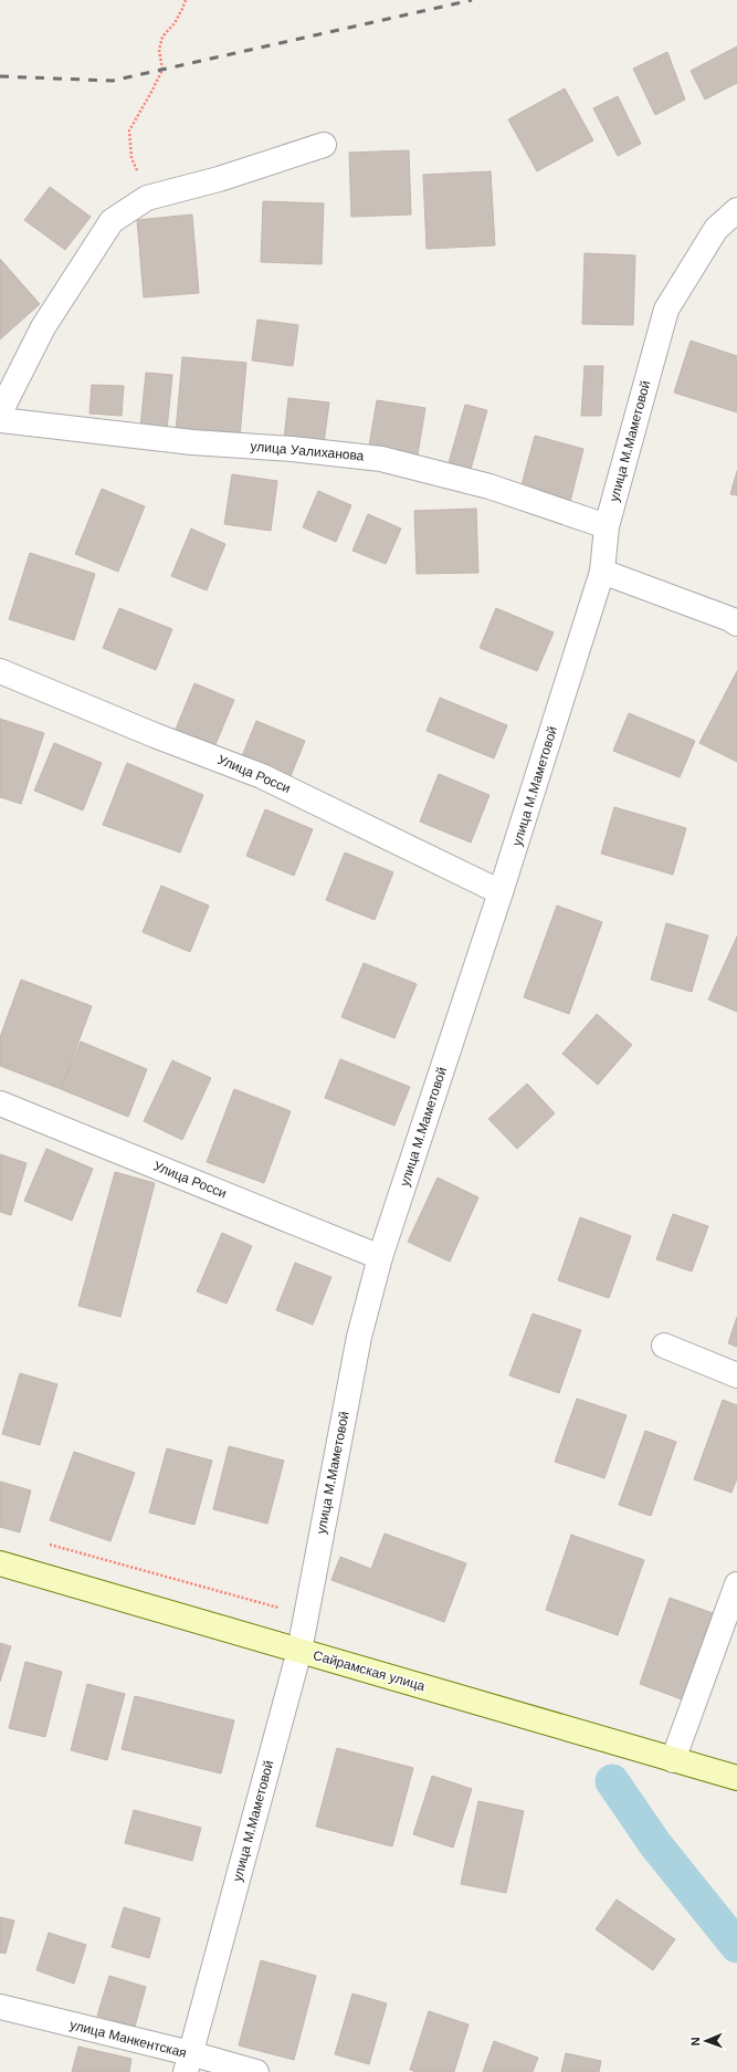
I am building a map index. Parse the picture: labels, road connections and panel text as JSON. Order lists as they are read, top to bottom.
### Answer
{
  "streets": {
    "main road": ["Сайрамская улица"],
    "street": [
      "улица М.Маметовой",
      "улица Уалиханова",
      "Улица Росси",
      "улица Манкентская"
    ]
  },
  "crossings": [
    ["улица М.Маметовой", "улица Уалиханова"],
    ["улица М.Маметовой", "Улица Росси"],
    ["улица М.Маметовой", "Сайрамская улица"],
    ["улица М.Маметовой", "улица Манкентская"]
  ],
  "north": "left"
}
